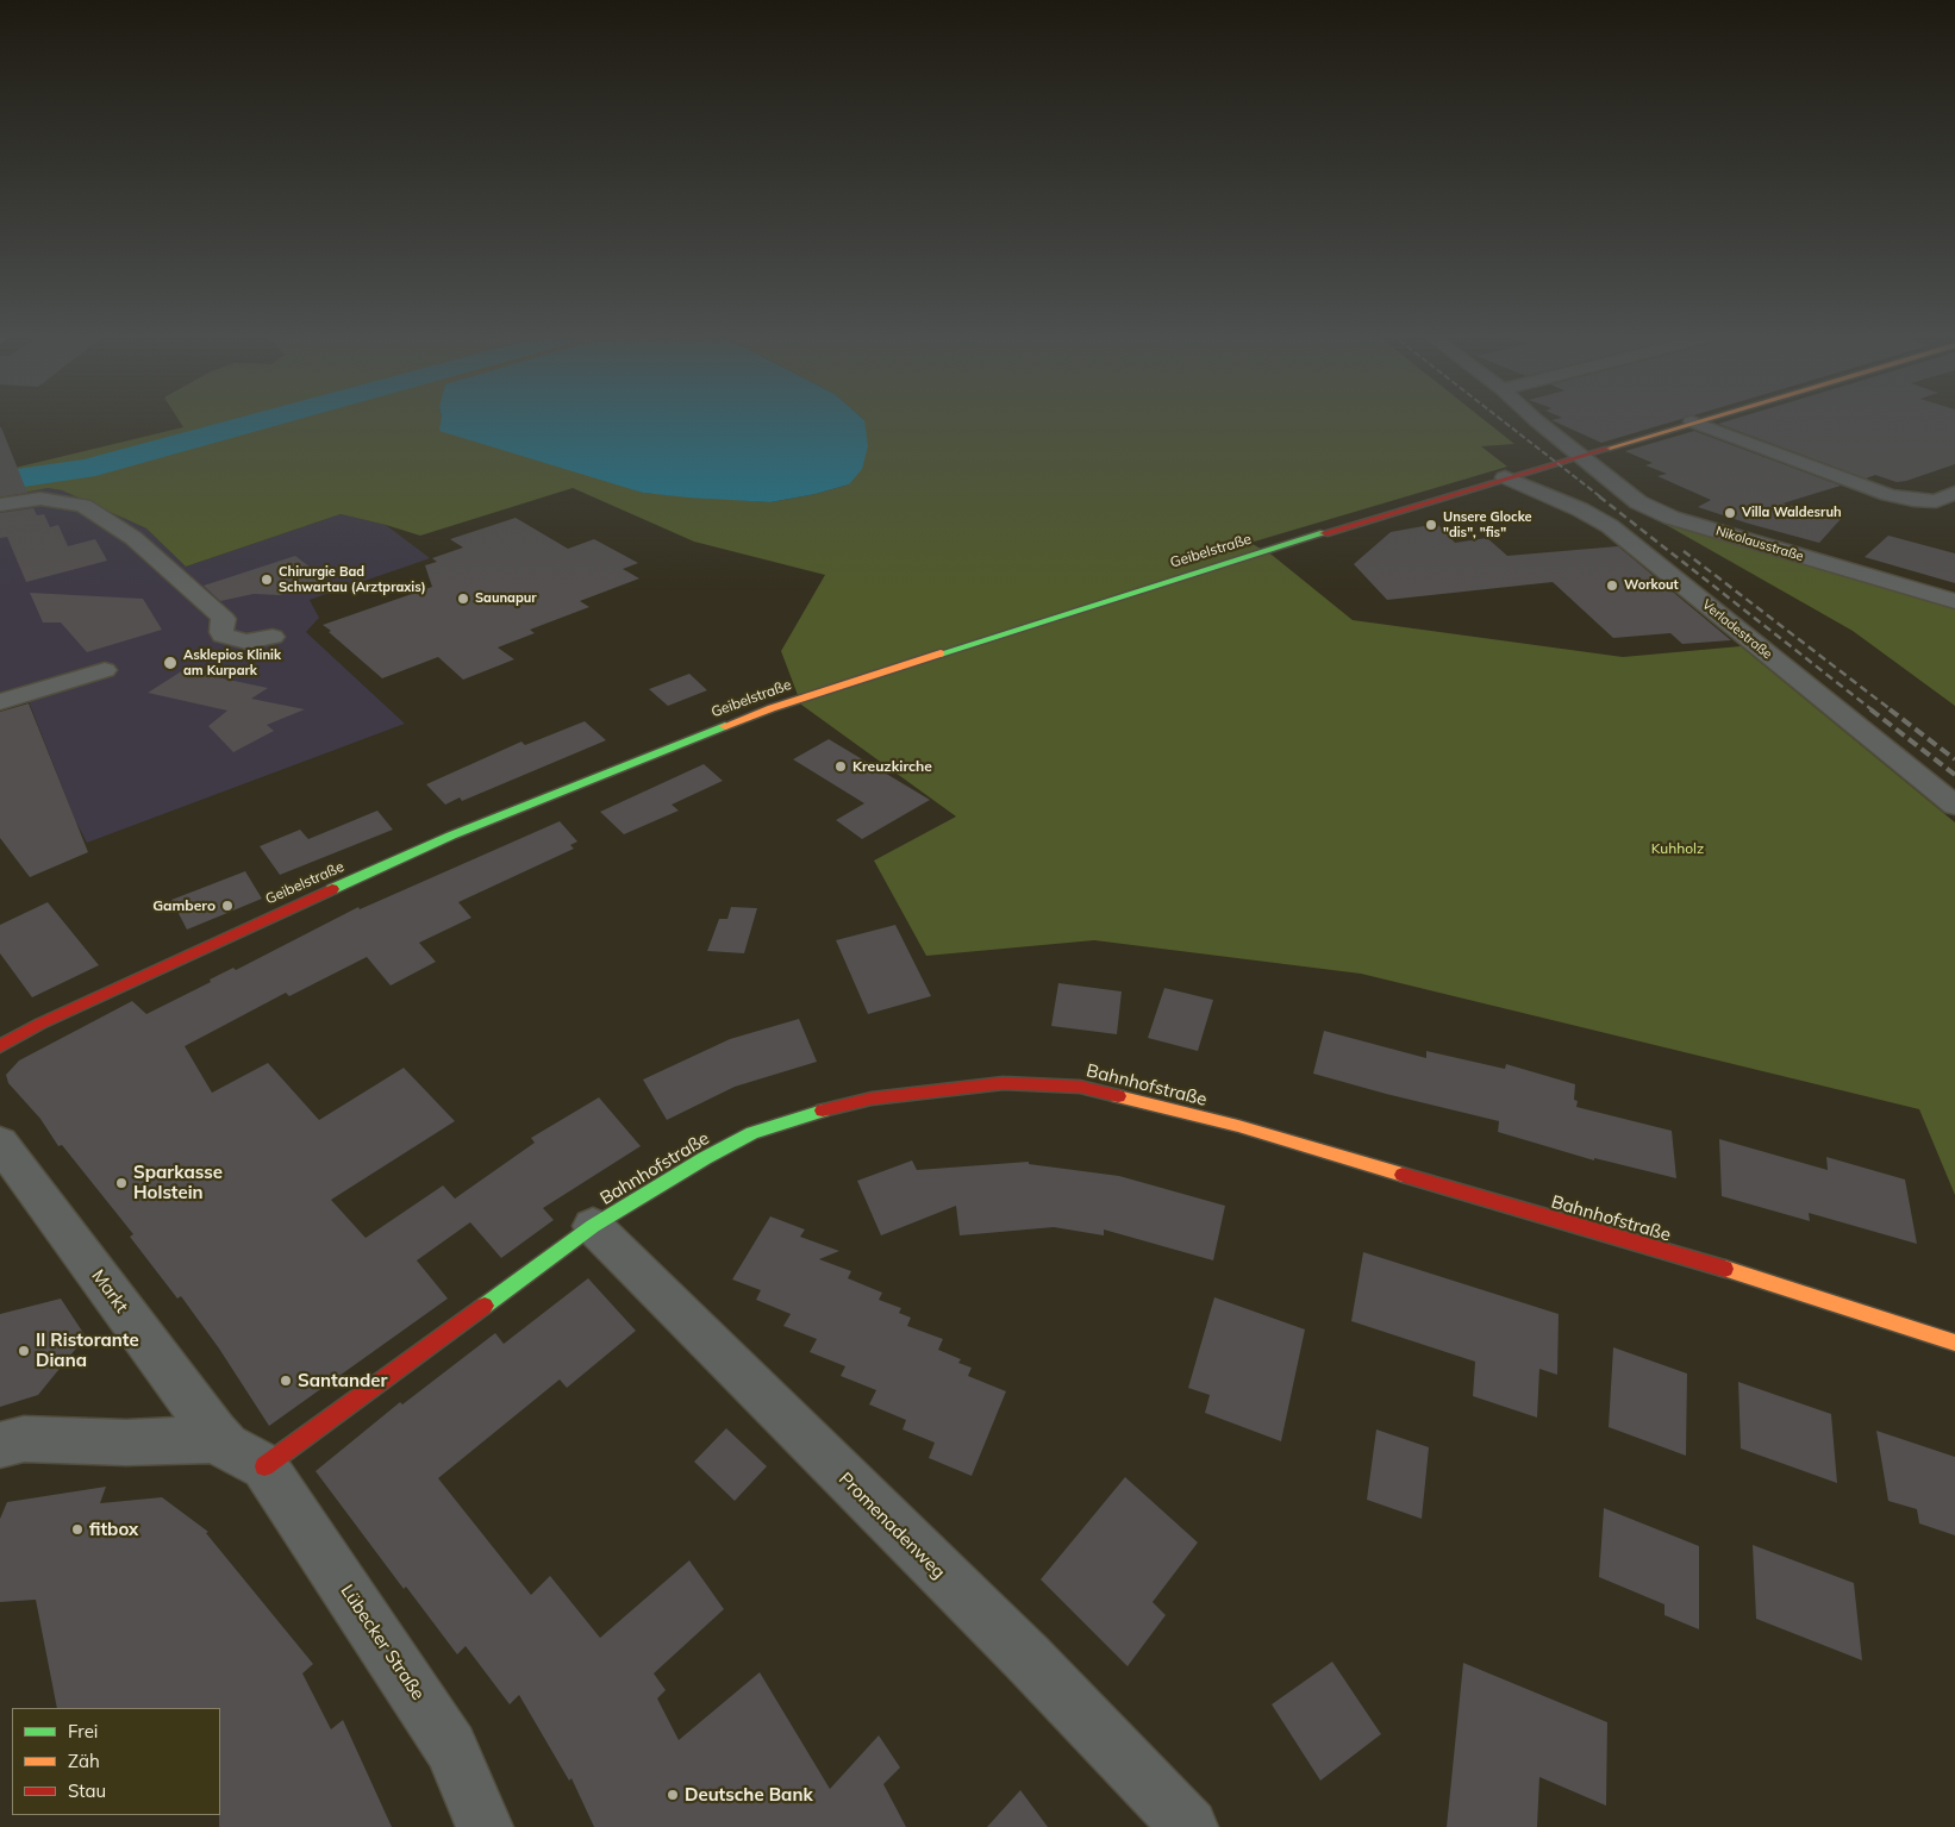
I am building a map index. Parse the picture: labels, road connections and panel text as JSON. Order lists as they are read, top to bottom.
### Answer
{
  "streets": {
    "street": [
      "Nikolausstraße",
      "Geibelstraße",
      "Verladestraße",
      "Bahnhofstraße",
      "Markt",
      "Promenadenweg",
      "Lübecker Straße"
    ]
  },
  "crossings": [
    ["Nikolausstraße", "Geibelstraße"],
    ["Geibelstraße", "Verladestraße"],
    ["Bahnhofstraße", "Markt"],
    ["Bahnhofstraße", "Promenadenweg"],
    ["Bahnhofstraße", "Lübecker Straße"],
    ["Markt", "Lübecker Straße"]
  ],
  "parks": ["Kuhholz"],
  "places": [
    "Villa Waldesruh",
    "Unsere Glocke \"dis\", \"fis\"",
    "Chirurgie Bad Schwartau (Arztpraxis)",
    "Workout",
    "Saunapur",
    "Asklepios Klinik am Kurpark",
    "Kreuzkirche",
    "Gambero",
    "Sparkasse Holstein",
    "Il Ristorante Diana",
    "Santander",
    "fitbox",
    "Deutsche Bank"
  ],
  "legend": ["Frei", "Zäh", "Stau"]
}
